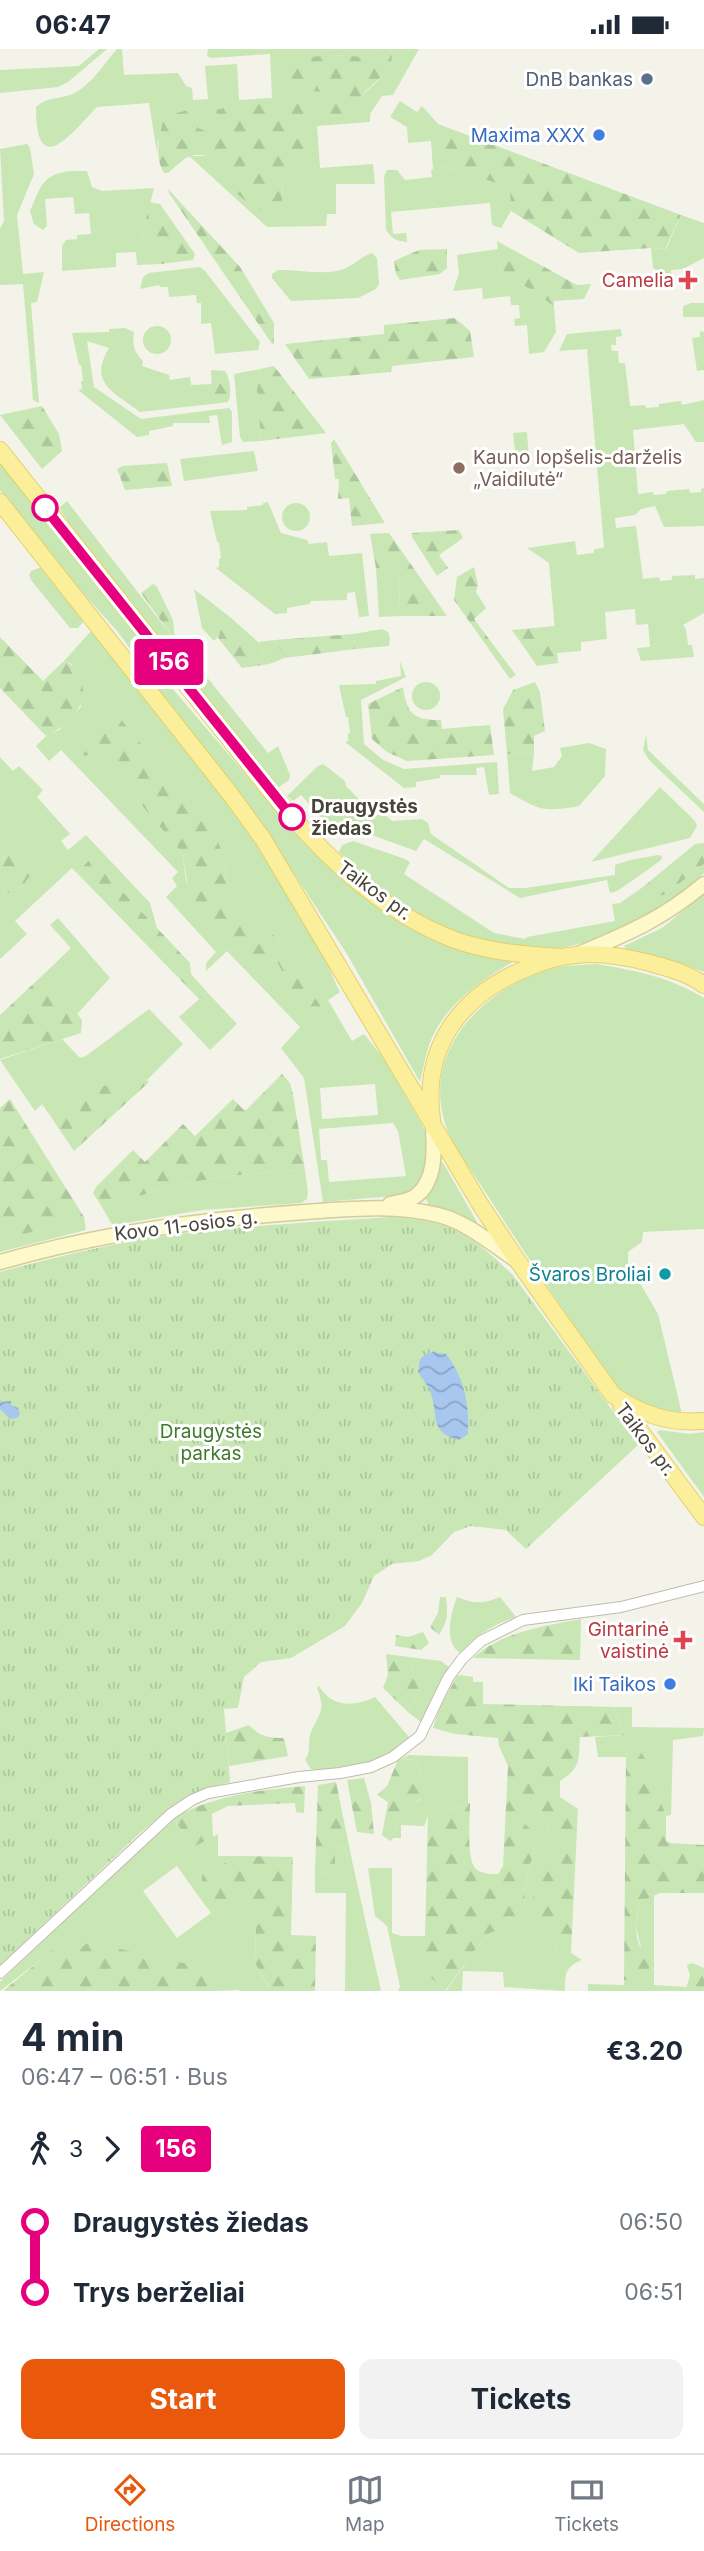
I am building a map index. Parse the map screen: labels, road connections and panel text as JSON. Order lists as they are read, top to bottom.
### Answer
{
  "streets": {
    "main road": ["Taikos pr.", "Kovo 11-osios g."]
  },
  "parks": ["Draugystės parkas"],
  "places": {
    "other": [
      "DnB bankas",
      "Maxima XXX",
      "Kauno lopšelis-darželis „Vaidilutė“",
      "Draugystės žiedas",
      "Švaros Broliai",
      "Iki Taikos"
    ],
    "health": ["Camelia", "Gintarinė vaistinė"]
  },
  "lines": ["bus line 156"],
  "page": {
    "status": "06:47",
    "on_map": "156",
    "heading": ["4 min", "06:47 – 06:51 · Bus", "€3.20"],
    "legs": ["3", "156"],
    "list": [
      {
        "name": "Draugystės žiedas",
        "value": "06:50"
      },
      {
        "name": "Trys berželiai",
        "value": "06:51"
      }
    ],
    "buttons": ["Start", "Tickets"],
    "tabs": ["Directions", "Map", "Tickets"]
  }
}
